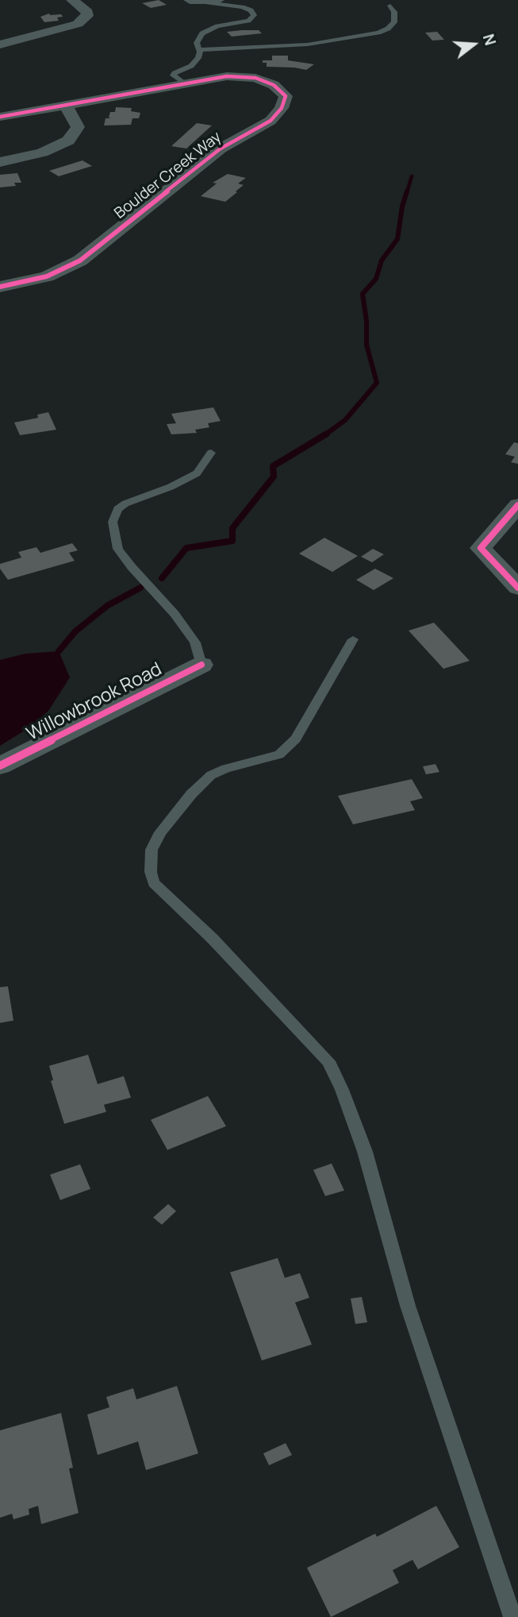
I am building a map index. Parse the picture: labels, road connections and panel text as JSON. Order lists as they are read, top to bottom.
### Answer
{
  "streets": {
    "street": ["Boulder Creek Way", "Willowbrook Road"]
  },
  "north": "right"
}
